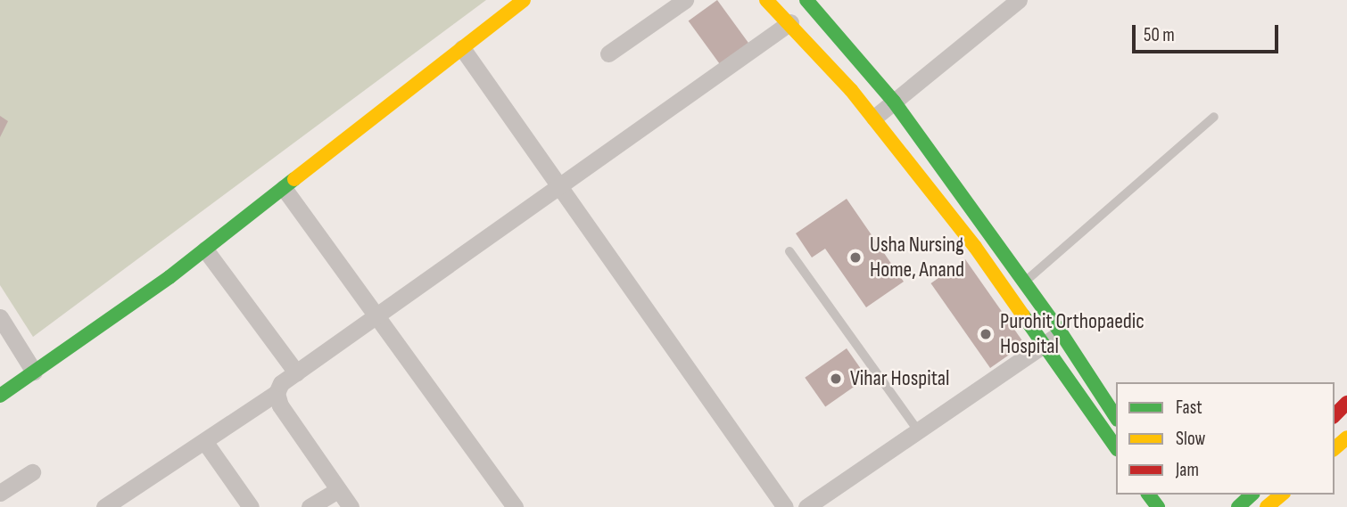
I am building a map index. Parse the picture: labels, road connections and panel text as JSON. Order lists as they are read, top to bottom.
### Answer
{
  "places": ["Usha Nursing Home, Anand", "Purohit Orthopaedic Hospital", "Vihar Hospital"],
  "legend": ["Fast", "Slow", "Jam"],
  "scale_bar": "50 m"
}
